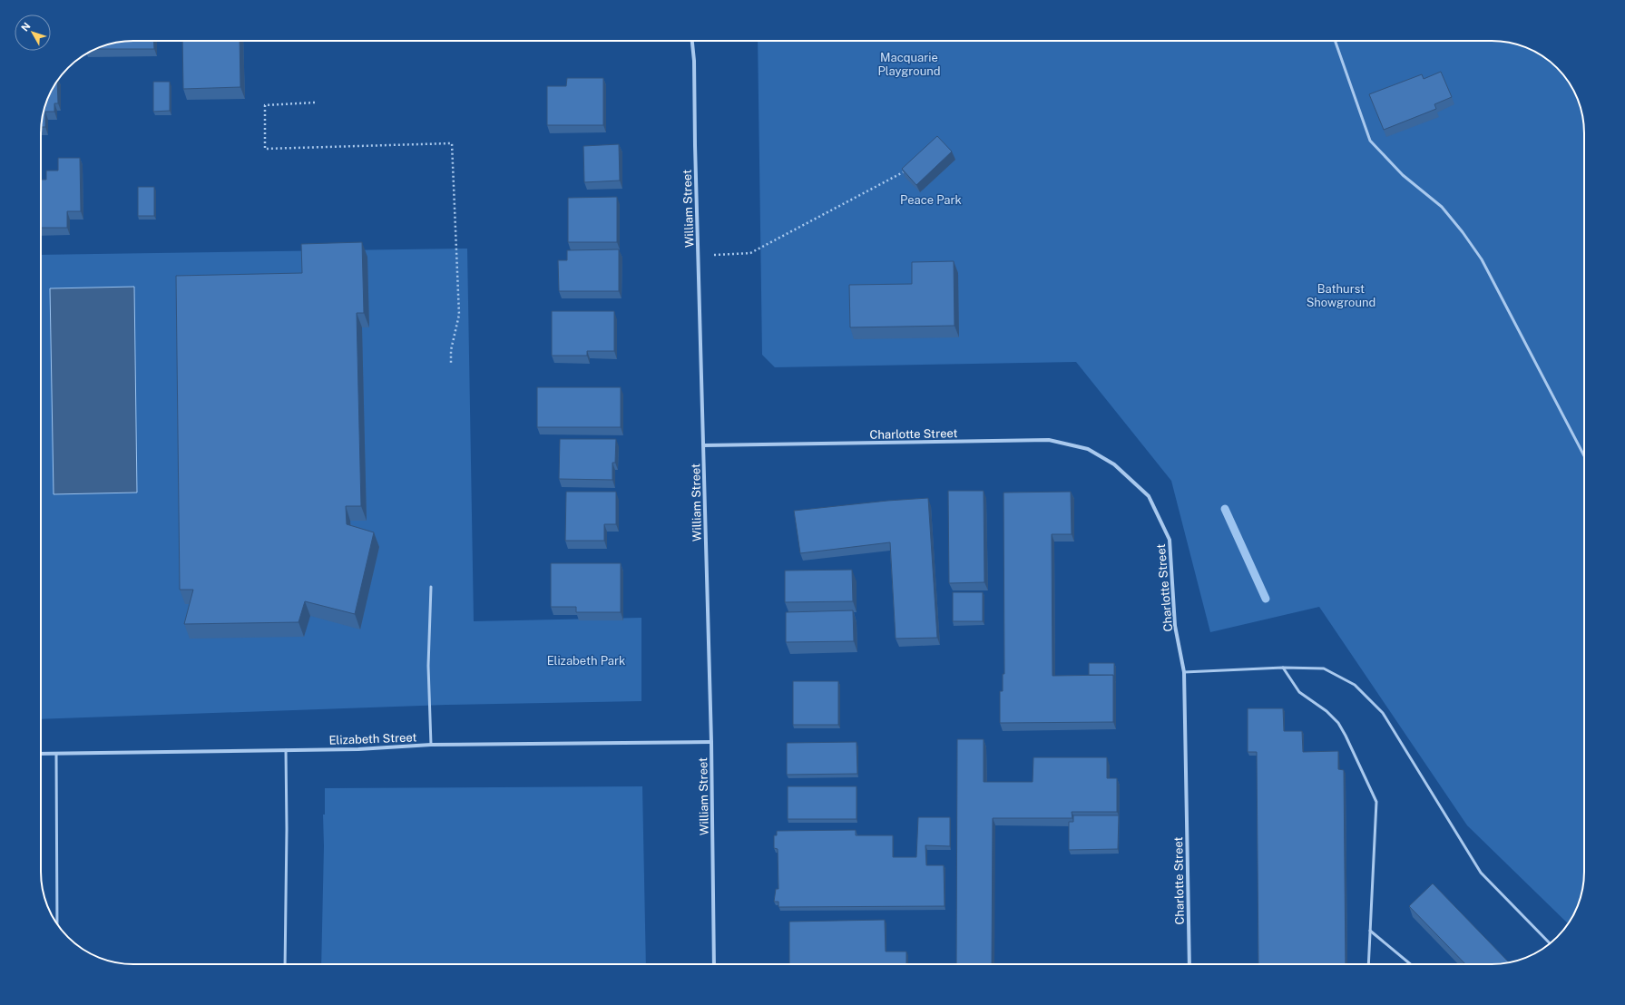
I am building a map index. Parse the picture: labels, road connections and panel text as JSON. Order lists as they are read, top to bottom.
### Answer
{
  "streets": {
    "street": ["William Street", "Charlotte Street", "Elizabeth Street"]
  },
  "crossings": [
    ["William Street", "Charlotte Street"],
    ["William Street", "Elizabeth Street"]
  ],
  "parks": [
    "Macquarie Playground",
    "Peace Park",
    "Bathurst Showground",
    "Elizabeth Park"
  ],
  "north": "top left"
}
